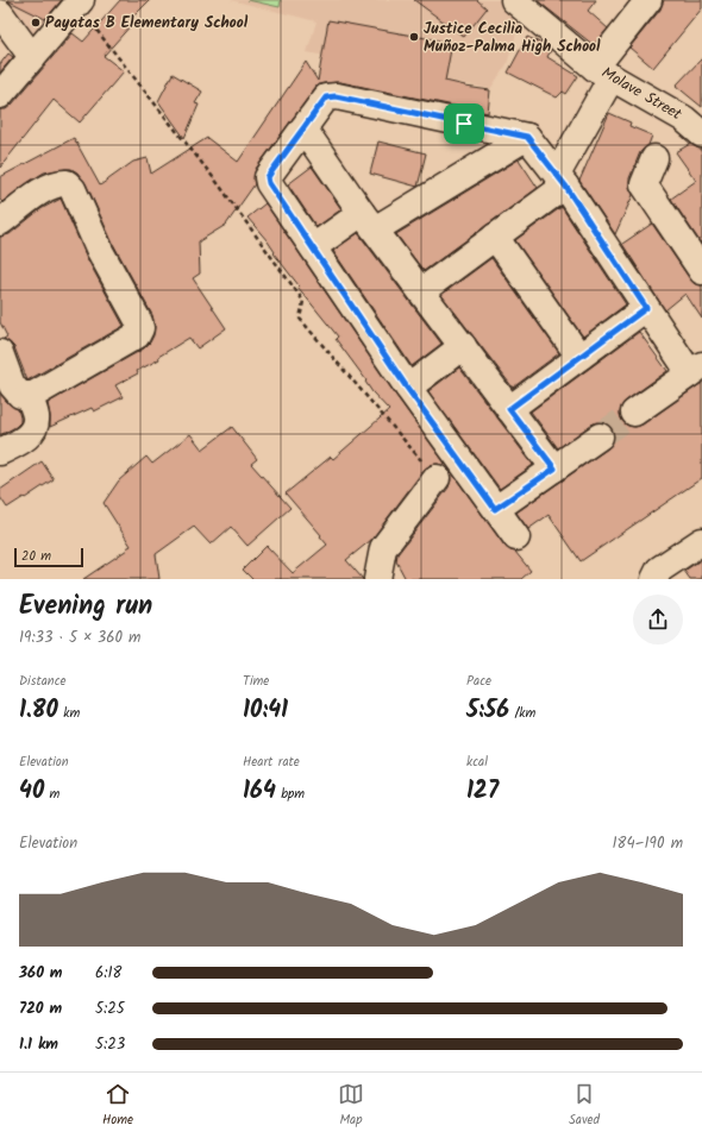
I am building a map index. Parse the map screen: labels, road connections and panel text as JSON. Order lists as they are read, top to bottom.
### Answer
{
  "streets": {
    "street": ["Molave Street"]
  },
  "places": ["Payatas B Elementary School", "Justice Cecilia Muñoz-Palma High School"],
  "scale_bar": "20 m",
  "page": {
    "scale": "20 m",
    "heading": ["Evening run", "19:33 · 5 × 360 m"],
    "stats": [
      ["Distance", "1.80 km"],
      ["Time", "10:41"],
      ["Pace", "5:56 /km"],
      ["Elevation", "40 m"],
      ["Heart rate", "164 bpm"],
      ["kcal", "127"]
    ],
    "chart": ["Elevation", "184–190 m"],
    "list": [
      {
        "name": "360 m",
        "note": "6:18"
      },
      {
        "name": "720 m",
        "note": "5:25"
      },
      {
        "name": "1.1 km",
        "note": "5:23"
      }
    ],
    "tabs": ["Home", "Map", "Saved"]
  }
}
